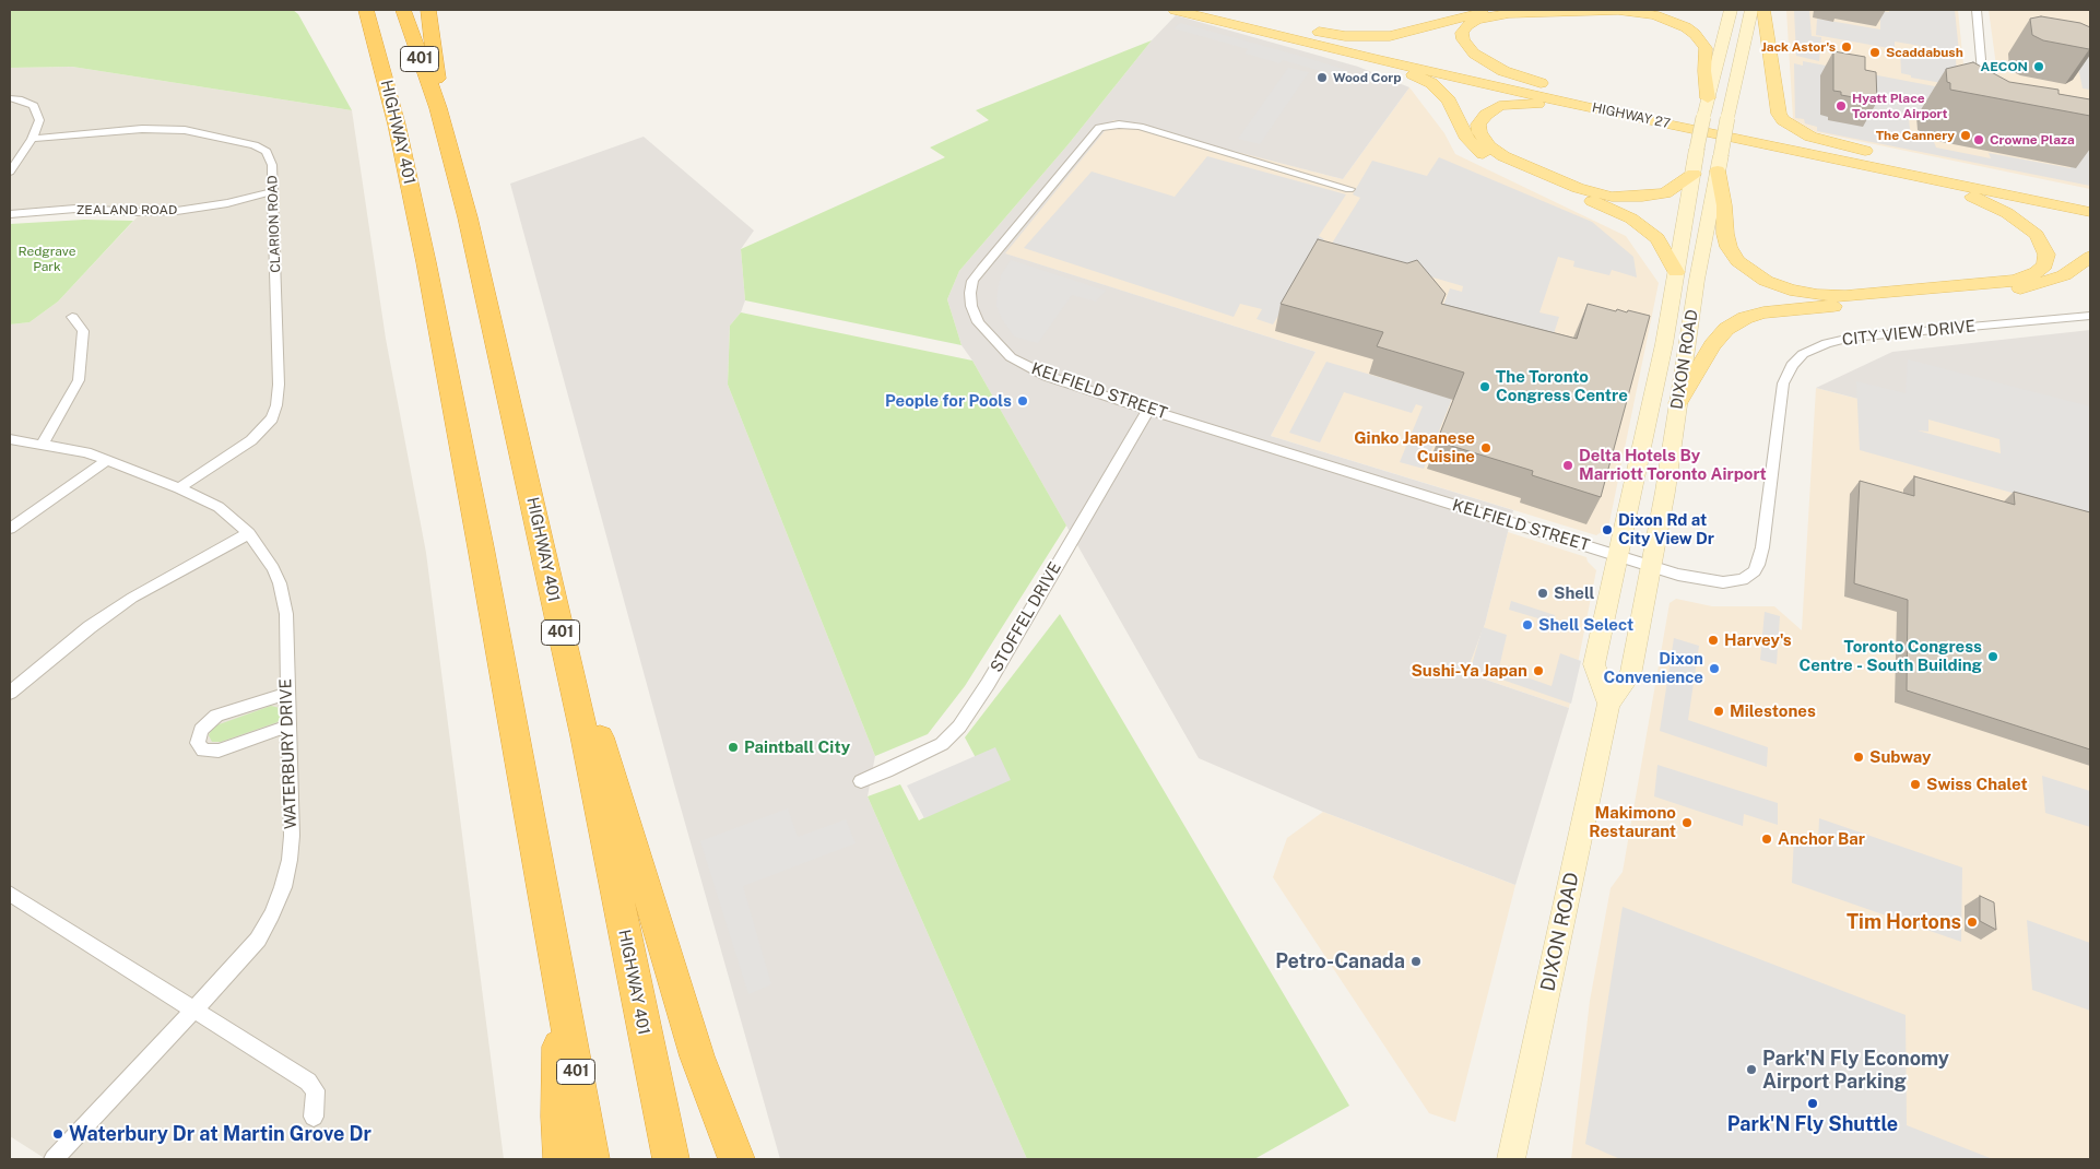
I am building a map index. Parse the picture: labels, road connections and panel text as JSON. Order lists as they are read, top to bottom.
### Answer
{
  "streets": {
    "highway": ["401", "HIGHWAY 401"],
    "main road": ["HIGHWAY 27", "DIXON ROAD"],
    "street": [
      "ZEALAND ROAD",
      "CLARION ROAD",
      "CITY VIEW DRIVE",
      "KELFIELD STREET",
      "STOFFEL DRIVE",
      "WATERBURY DRIVE"
    ]
  },
  "crossings": [
    ["ZEALAND ROAD", "CLARION ROAD"],
    ["CLARION ROAD", "WATERBURY DRIVE"],
    ["CITY VIEW DRIVE", "DIXON ROAD"],
    ["CITY VIEW DRIVE", "KELFIELD STREET"],
    ["DIXON ROAD", "KELFIELD STREET"],
    ["KELFIELD STREET", "STOFFEL DRIVE"]
  ],
  "parks": ["Redgrave Park"],
  "places": [
    "Jack Astor's",
    "Scaddabush",
    "AECON",
    "Wood Corp",
    "Hyatt Place Toronto Airport",
    "The Cannery",
    "Crowne Plaza",
    "The Toronto Congress Centre",
    "People for Pools",
    "Ginko Japanese Cuisine",
    "Delta Hotels By Marriott Toronto Airport",
    "Dixon Rd at City View Dr",
    "Shell",
    "Shell Select",
    "Harvey's",
    "Toronto Congress Centre - South Building",
    "Dixon Convenience",
    "Sushi-Ya Japan",
    "Milestones",
    "Paintball City",
    "Subway",
    "Swiss Chalet",
    "Makimono Restaurant",
    "Anchor Bar",
    "Tim Hortons",
    "Petro-Canada",
    "Park'N Fly Economy Airport Parking",
    "Park'N Fly Shuttle",
    "Waterbury Dr at Martin Grove Dr"
  ]
}
